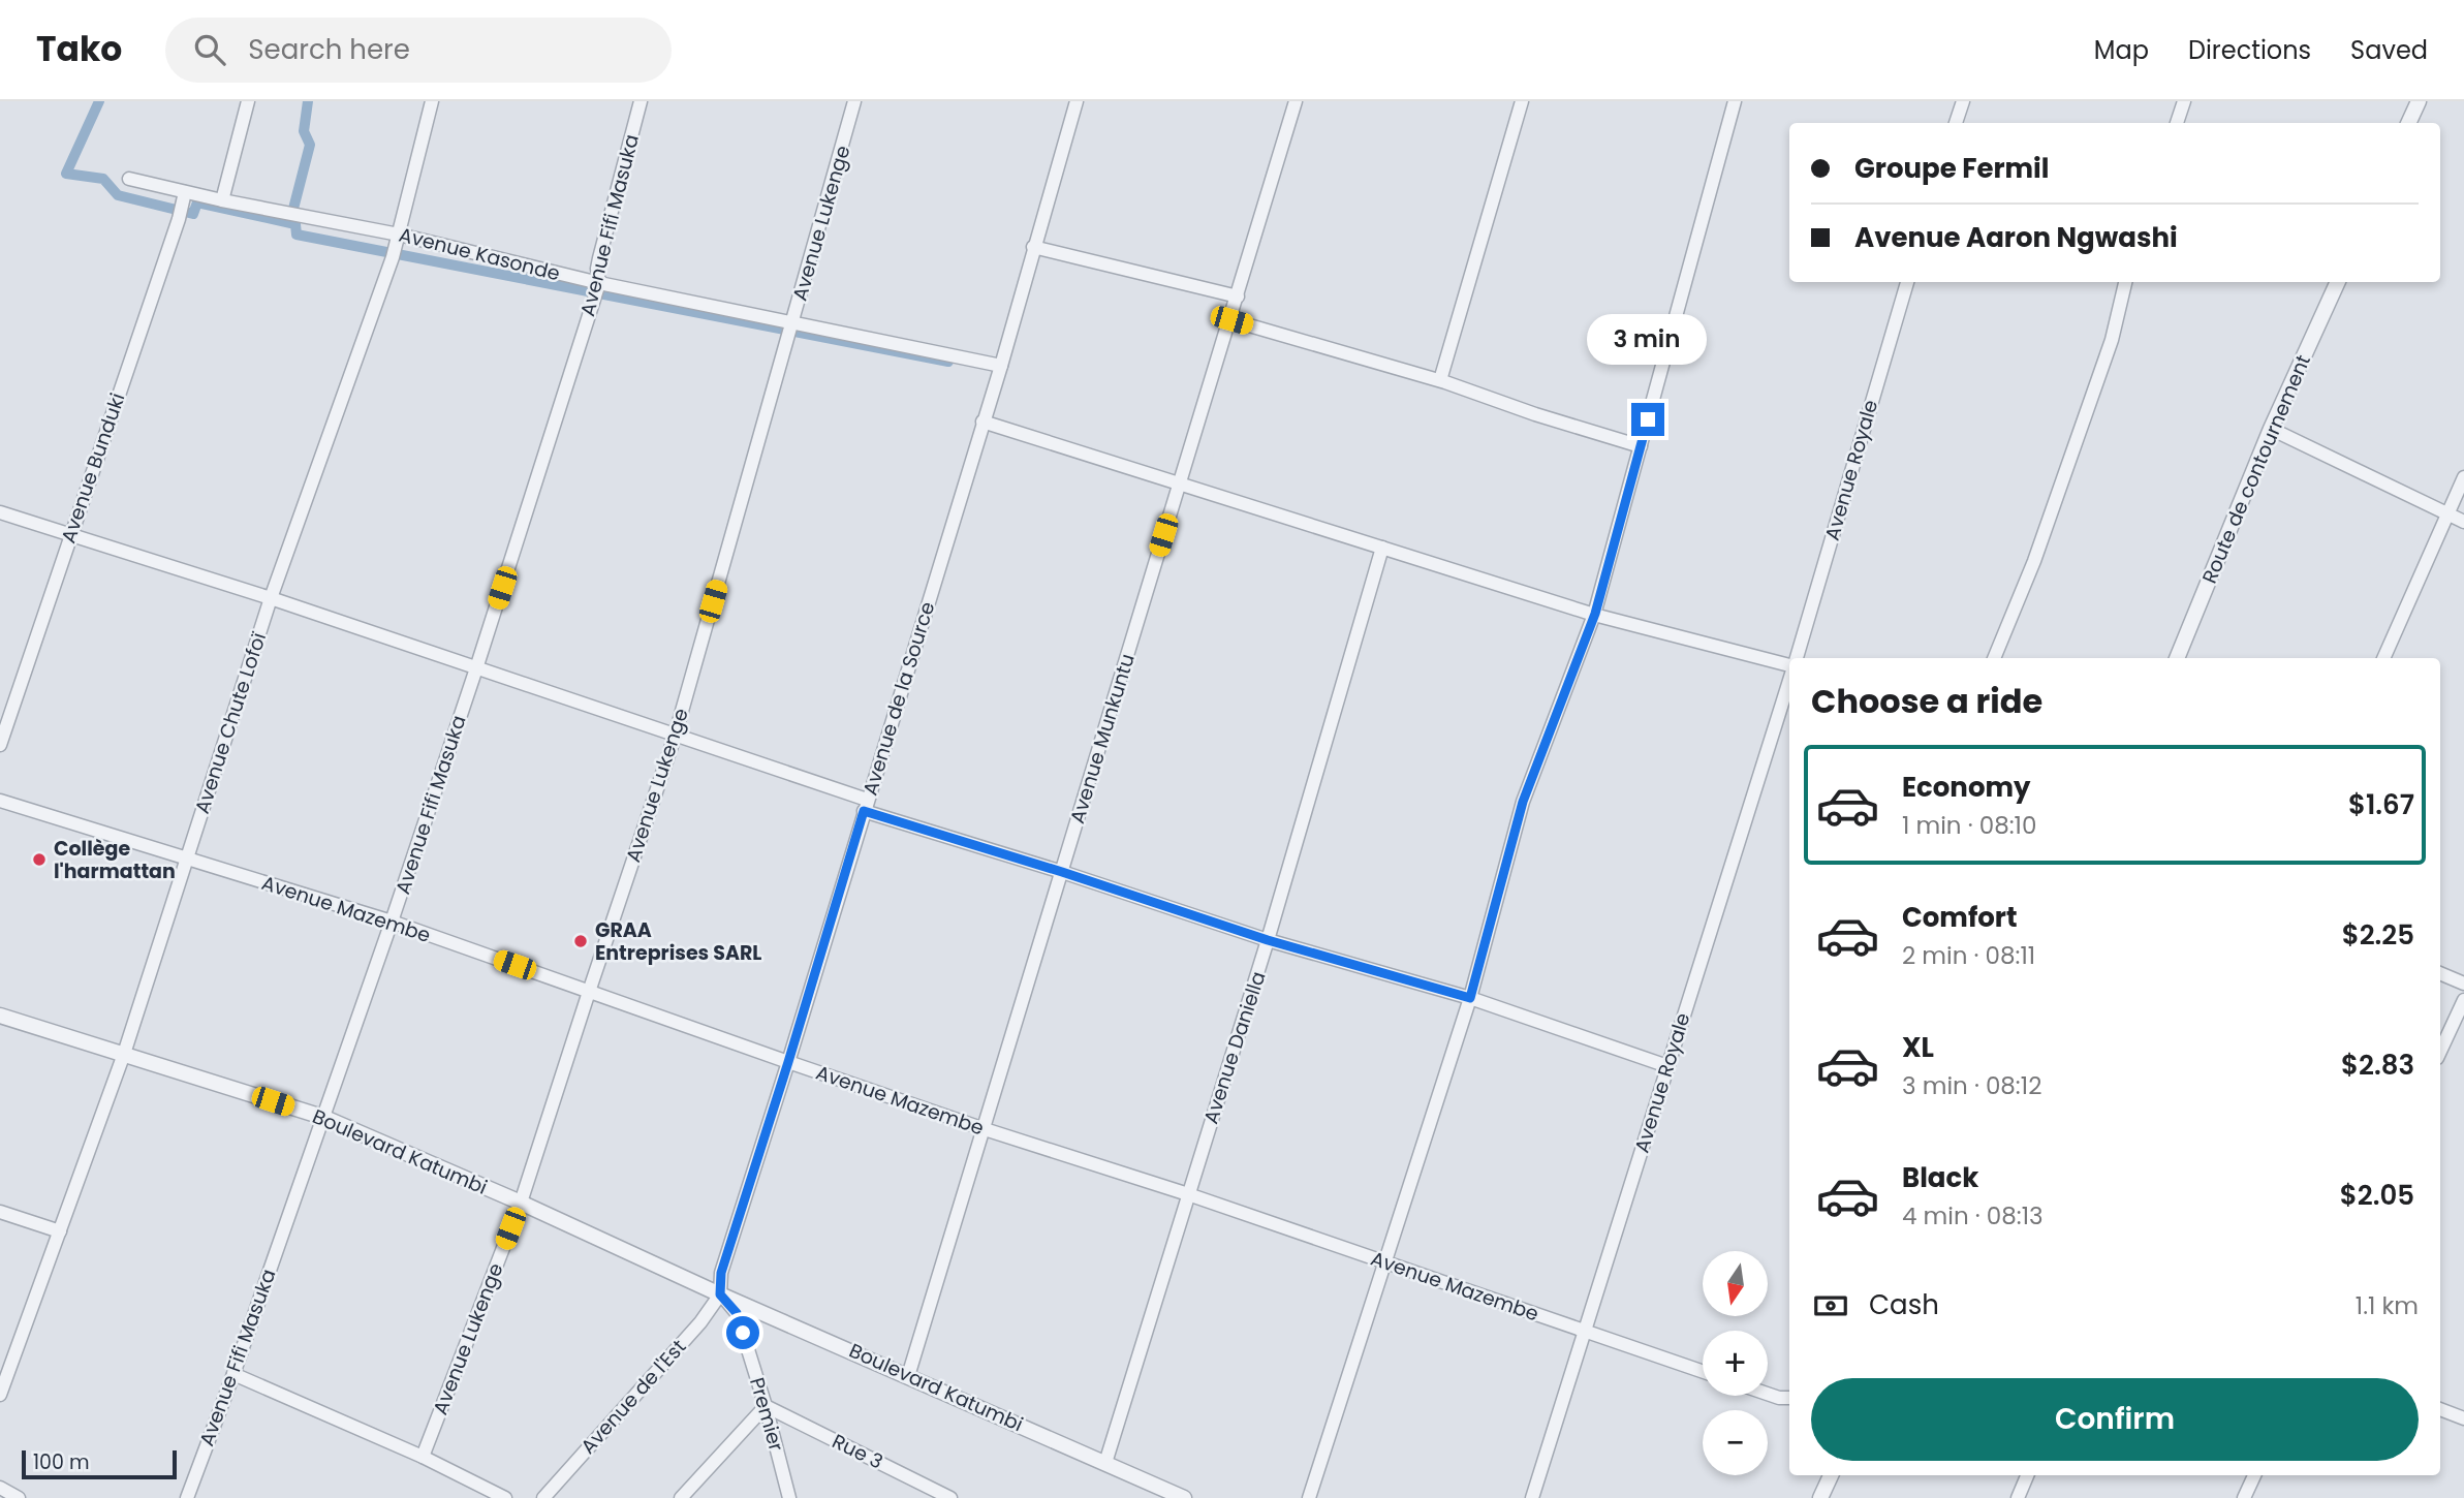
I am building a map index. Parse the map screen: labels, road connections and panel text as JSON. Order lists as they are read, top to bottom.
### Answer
{
  "streets": {
    "street": [
      "Avenue Lukenge",
      "Avenue Fifi Masuka",
      "Avenue Kasonde",
      "Avenue Bunduki",
      "Route de contournement",
      "Avenue Royale",
      "Avenue de la Source",
      "Avenue Chute Lofoï",
      "Avenue Munkuntu",
      "Avenue Mazembe",
      "Avenue Daniella",
      "Boulevard Katumbi",
      "Avenue de l'Est",
      "Premier",
      "Rue 3"
    ]
  },
  "crossings": [
    ["Avenue Lukenge", "Avenue Kasonde"],
    ["Avenue Lukenge", "Avenue Mazembe"],
    ["Avenue Lukenge", "Boulevard Katumbi"],
    ["Avenue Fifi Masuka", "Avenue Kasonde"],
    ["Avenue Fifi Masuka", "Avenue Mazembe"],
    ["Avenue Fifi Masuka", "Boulevard Katumbi"],
    ["Avenue Kasonde", "Avenue Bunduki"],
    ["Avenue Kasonde", "Avenue de la Source"],
    ["Avenue Kasonde", "Avenue Chute Lofoï"],
    ["Avenue Royale", "Avenue Mazembe"],
    ["Avenue de la Source", "Avenue Mazembe"],
    ["Avenue de la Source", "Boulevard Katumbi"],
    ["Avenue de la Source", "Avenue de l'Est"],
    ["Avenue de la Source", "Premier"],
    ["Avenue Chute Lofoï", "Avenue Mazembe"],
    ["Avenue Chute Lofoï", "Boulevard Katumbi"],
    ["Avenue Munkuntu", "Avenue Mazembe"],
    ["Avenue Munkuntu", "Boulevard Katumbi"],
    ["Avenue Mazembe", "Avenue Daniella"],
    ["Avenue Daniella", "Boulevard Katumbi"],
    ["Boulevard Katumbi", "Avenue de l'Est"],
    ["Boulevard Katumbi", "Premier"],
    ["Avenue de l'Est", "Premier"],
    ["Premier", "Rue 3"]
  ],
  "places": ["Collège l'harmattan", "GRAA Entreprises SARL"],
  "scale_bar": "100 m",
  "north": "bottom",
  "page": {
    "header": "Tako",
    "search": "Search here",
    "nav": ["Map", "Directions", "Saved"],
    "banner": ["Groupe Fermil", "Avenue Aaron Ngwashi"],
    "bubble": "3 min",
    "heading": "Choose a ride",
    "list": [
      {
        "name": "Economy",
        "note": "1 min · 08:10",
        "value": "$1.67"
      },
      {
        "name": "Comfort",
        "note": "2 min · 08:11",
        "value": "$2.25"
      },
      {
        "name": "XL",
        "note": "3 min · 08:12",
        "value": "$2.83"
      },
      {
        "name": "Black",
        "note": "4 min · 08:13",
        "value": "$2.05"
      }
    ],
    "map_buttons": ["+", "−"],
    "pay": ["Cash", "1.1 km"],
    "buttons": "Confirm",
    "scale": "100 m"
  }
}
